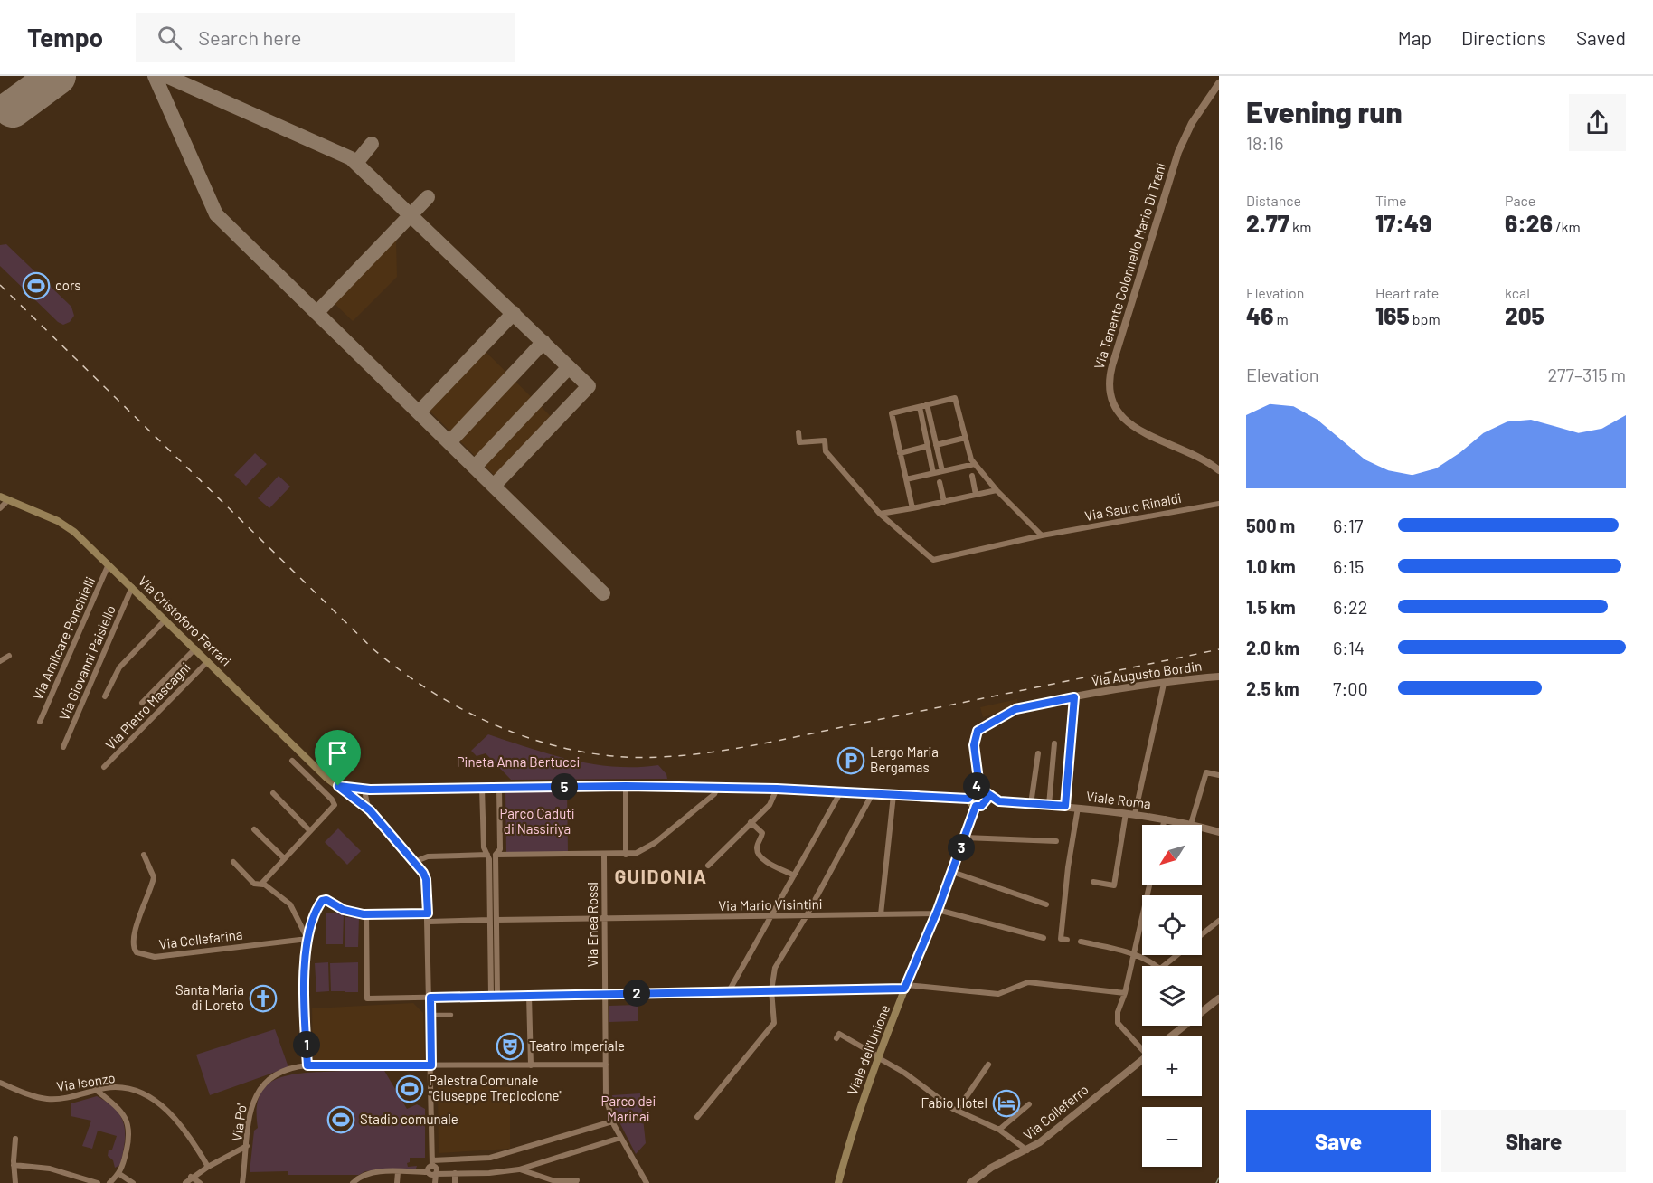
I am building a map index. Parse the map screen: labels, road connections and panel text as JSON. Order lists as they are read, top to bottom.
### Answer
{
  "streets": {
    "main road": ["Via Cristoforo Ferrari", "Viale Roma", "Viale dell'Unione"],
    "street": [
      "Via Tenente Colonnello Mario Di Trani",
      "Via Sauro Rinaldi",
      "Via Amilcare Ponchielli",
      "Via Giovanni Paisiello",
      "Via Augusto Bordin",
      "Via Pietro Mascagni",
      "Via Mario Visintini",
      "Via Enea Rossi",
      "Via Collefarina",
      "Via Isonzo",
      "Via Colleferro",
      "Via Po'"
    ]
  },
  "crossings": [
    ["Via Cristoforo Ferrari", "Via Amilcare Ponchielli"],
    ["Via Cristoforo Ferrari", "Via Giovanni Paisiello"],
    ["Via Cristoforo Ferrari", "Via Pietro Mascagni"],
    ["Viale Roma", "Viale dell'Unione"],
    ["Via Mario Visintini", "Via Enea Rossi"],
    ["Via Mario Visintini", "Viale dell'Unione"],
    ["Via Enea Rossi", "Via Po'"]
  ],
  "districts": ["GUIDONIA"],
  "parks": ["Pineta Anna Bertucci", "Parco Caduti di Nassiriya", "Parco dei Marinai"],
  "places": {
    "sports": ["cors", "Palestra Comunale \"Giuseppe Trepiccione\"", "Stadio comunale"],
    "parking": ["Largo Maria Bergamas"],
    "church": ["Santa Maria di Loreto"],
    "theatre": ["Teatro Imperiale"],
    "hotel": ["Fabio Hotel"]
  },
  "north": "bottom left",
  "page": {
    "header": "Tempo",
    "search": "Search here",
    "nav": ["Map", "Directions", "Saved"],
    "heading": ["Evening run", "18:16"],
    "stats": [
      ["Distance", "2.77 km"],
      ["Time", "17:49"],
      ["Pace", "6:26 /km"],
      ["Elevation", "46 m"],
      ["Heart rate", "165 bpm"],
      ["kcal", "205"]
    ],
    "chart": ["Elevation", "277–315 m"],
    "list": [
      {
        "name": "500 m",
        "note": "6:17"
      },
      {
        "name": "1.0 km",
        "note": "6:15"
      },
      {
        "name": "1.5 km",
        "note": "6:22"
      },
      {
        "name": "2.0 km",
        "note": "6:14"
      },
      {
        "name": "2.5 km",
        "note": "7:00"
      }
    ],
    "pins": [
      "4",
      "5",
      "3",
      "2",
      "1"
    ],
    "map_buttons": ["+", "−"],
    "buttons": ["Save", "Share"]
  }
}
